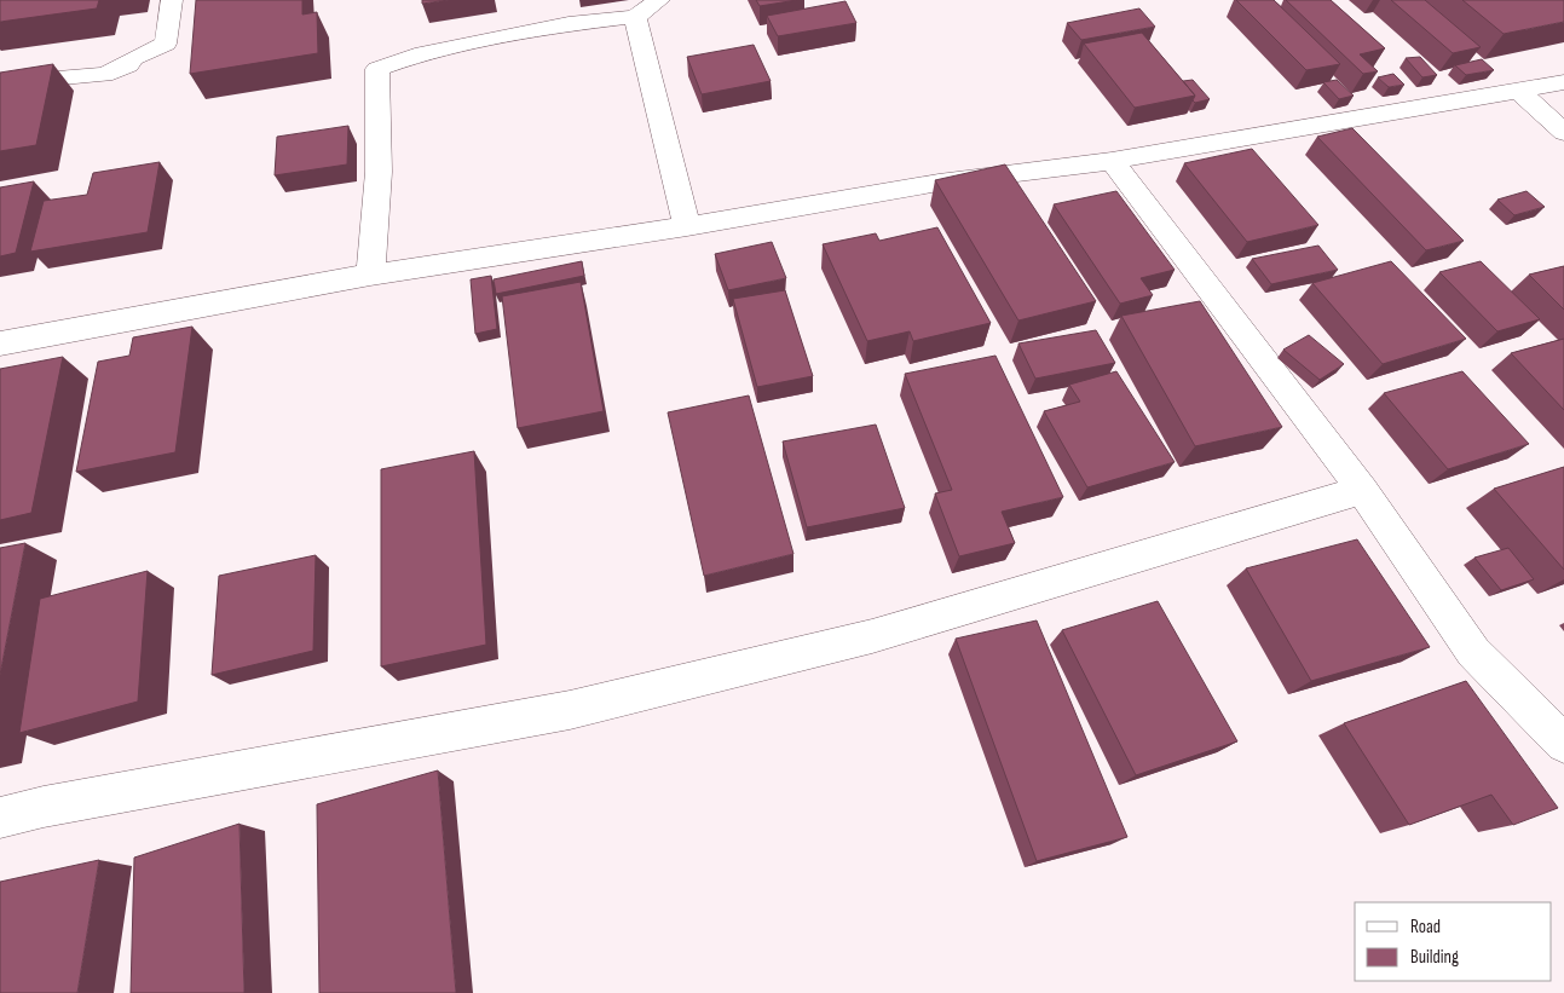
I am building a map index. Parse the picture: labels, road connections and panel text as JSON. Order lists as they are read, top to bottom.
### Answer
{
  "legend": ["Road", "Building"]
}
